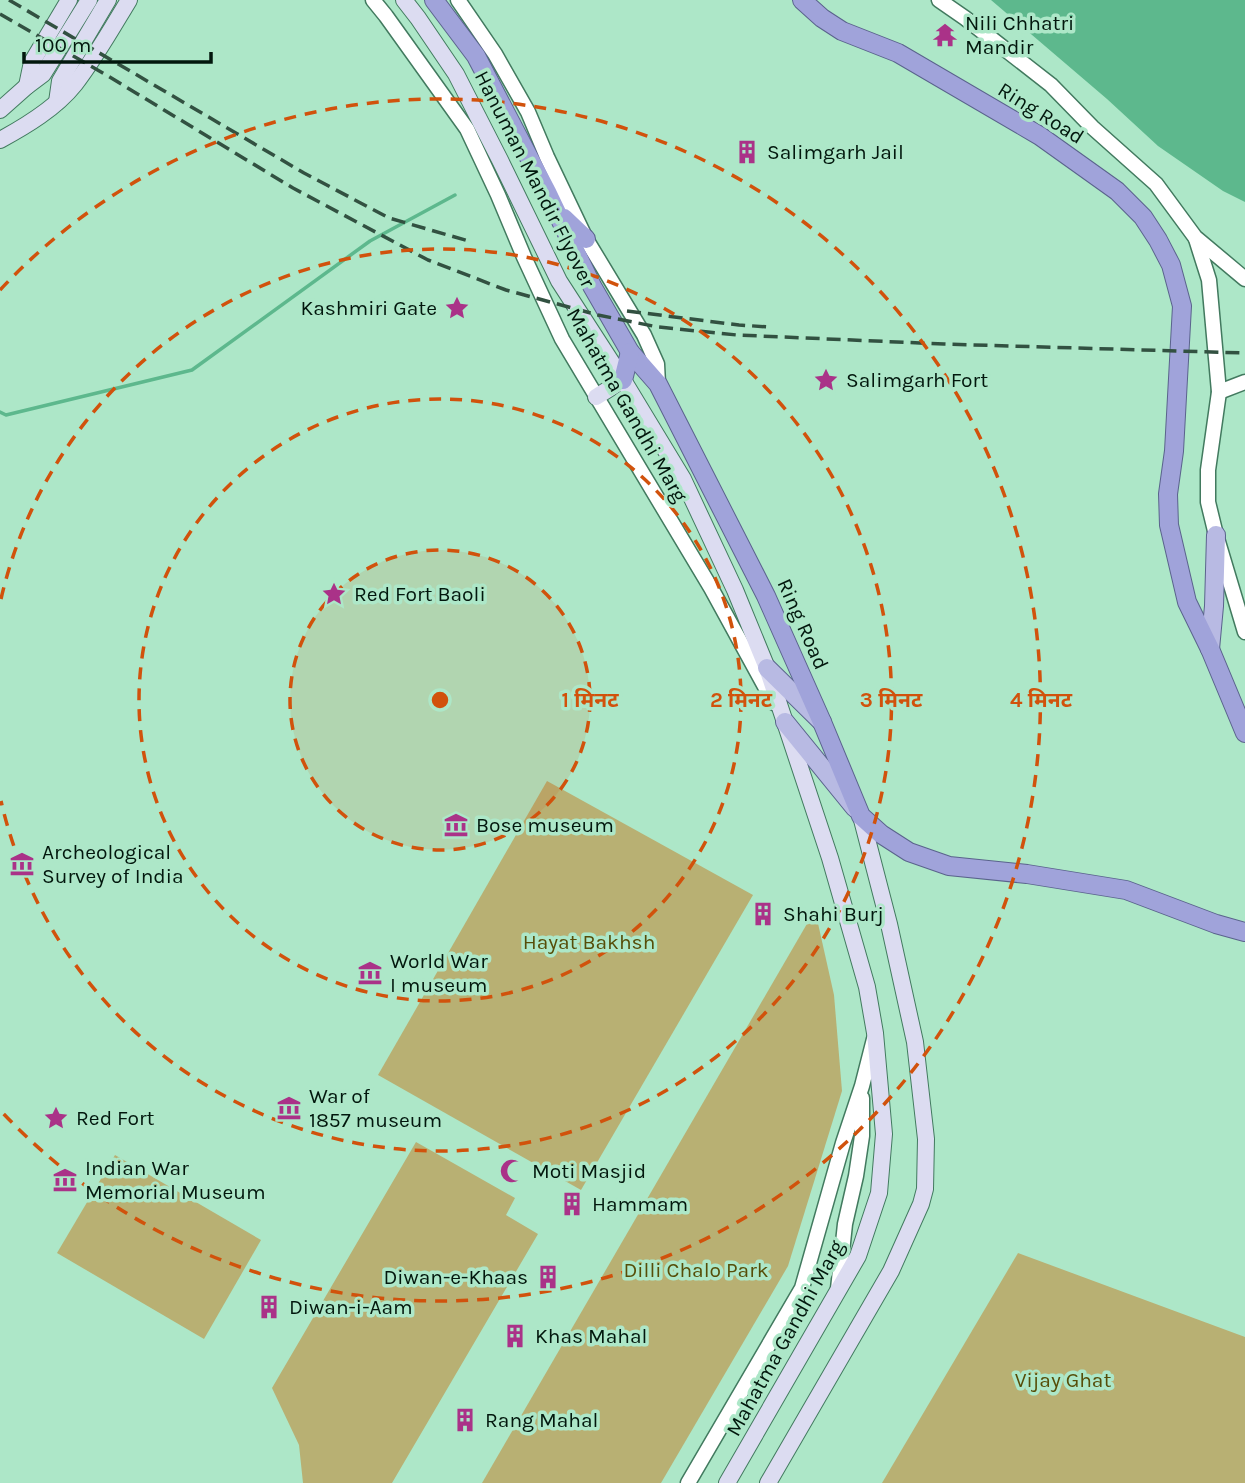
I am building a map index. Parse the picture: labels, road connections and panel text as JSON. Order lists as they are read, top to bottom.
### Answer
{
  "streets": {
    "highway": ["Ring Road", "Hanuman Mandir Flyover"],
    "main road": ["Mahatma Gandhi Marg"]
  },
  "crossings": [
    ["Ring Road", "Hanuman Mandir Flyover"],
    ["Hanuman Mandir Flyover", "Mahatma Gandhi Marg"]
  ],
  "parks": ["Hayat Bakhsh", "Dilli Chalo Park", "Vijay Ghat"],
  "places": {
    "temple": ["Nili Chhatri Mandir"],
    "building": [
      "Salimgarh Jail",
      "Shahi Burj",
      "Hammam",
      "Diwan-e-Khaas",
      "Diwan-i-Aam",
      "Khas Mahal",
      "Rang Mahal"
    ],
    "place": [
      "Kashmiri Gate",
      "Salimgarh Fort",
      "Red Fort Baoli",
      "Red Fort"
    ],
    "museum": [
      "Bose museum",
      "Archeological Survey of India",
      "World War I museum",
      "War of 1857 museum",
      "Indian War Memorial Museum"
    ],
    "mosque": ["Moti Masjid"]
  },
  "scale_bar": "100 m",
  "rings": [
    "1 मिनट",
    "2 मिनट",
    "3 मिनट",
    "4 मिनट"
  ]
}
